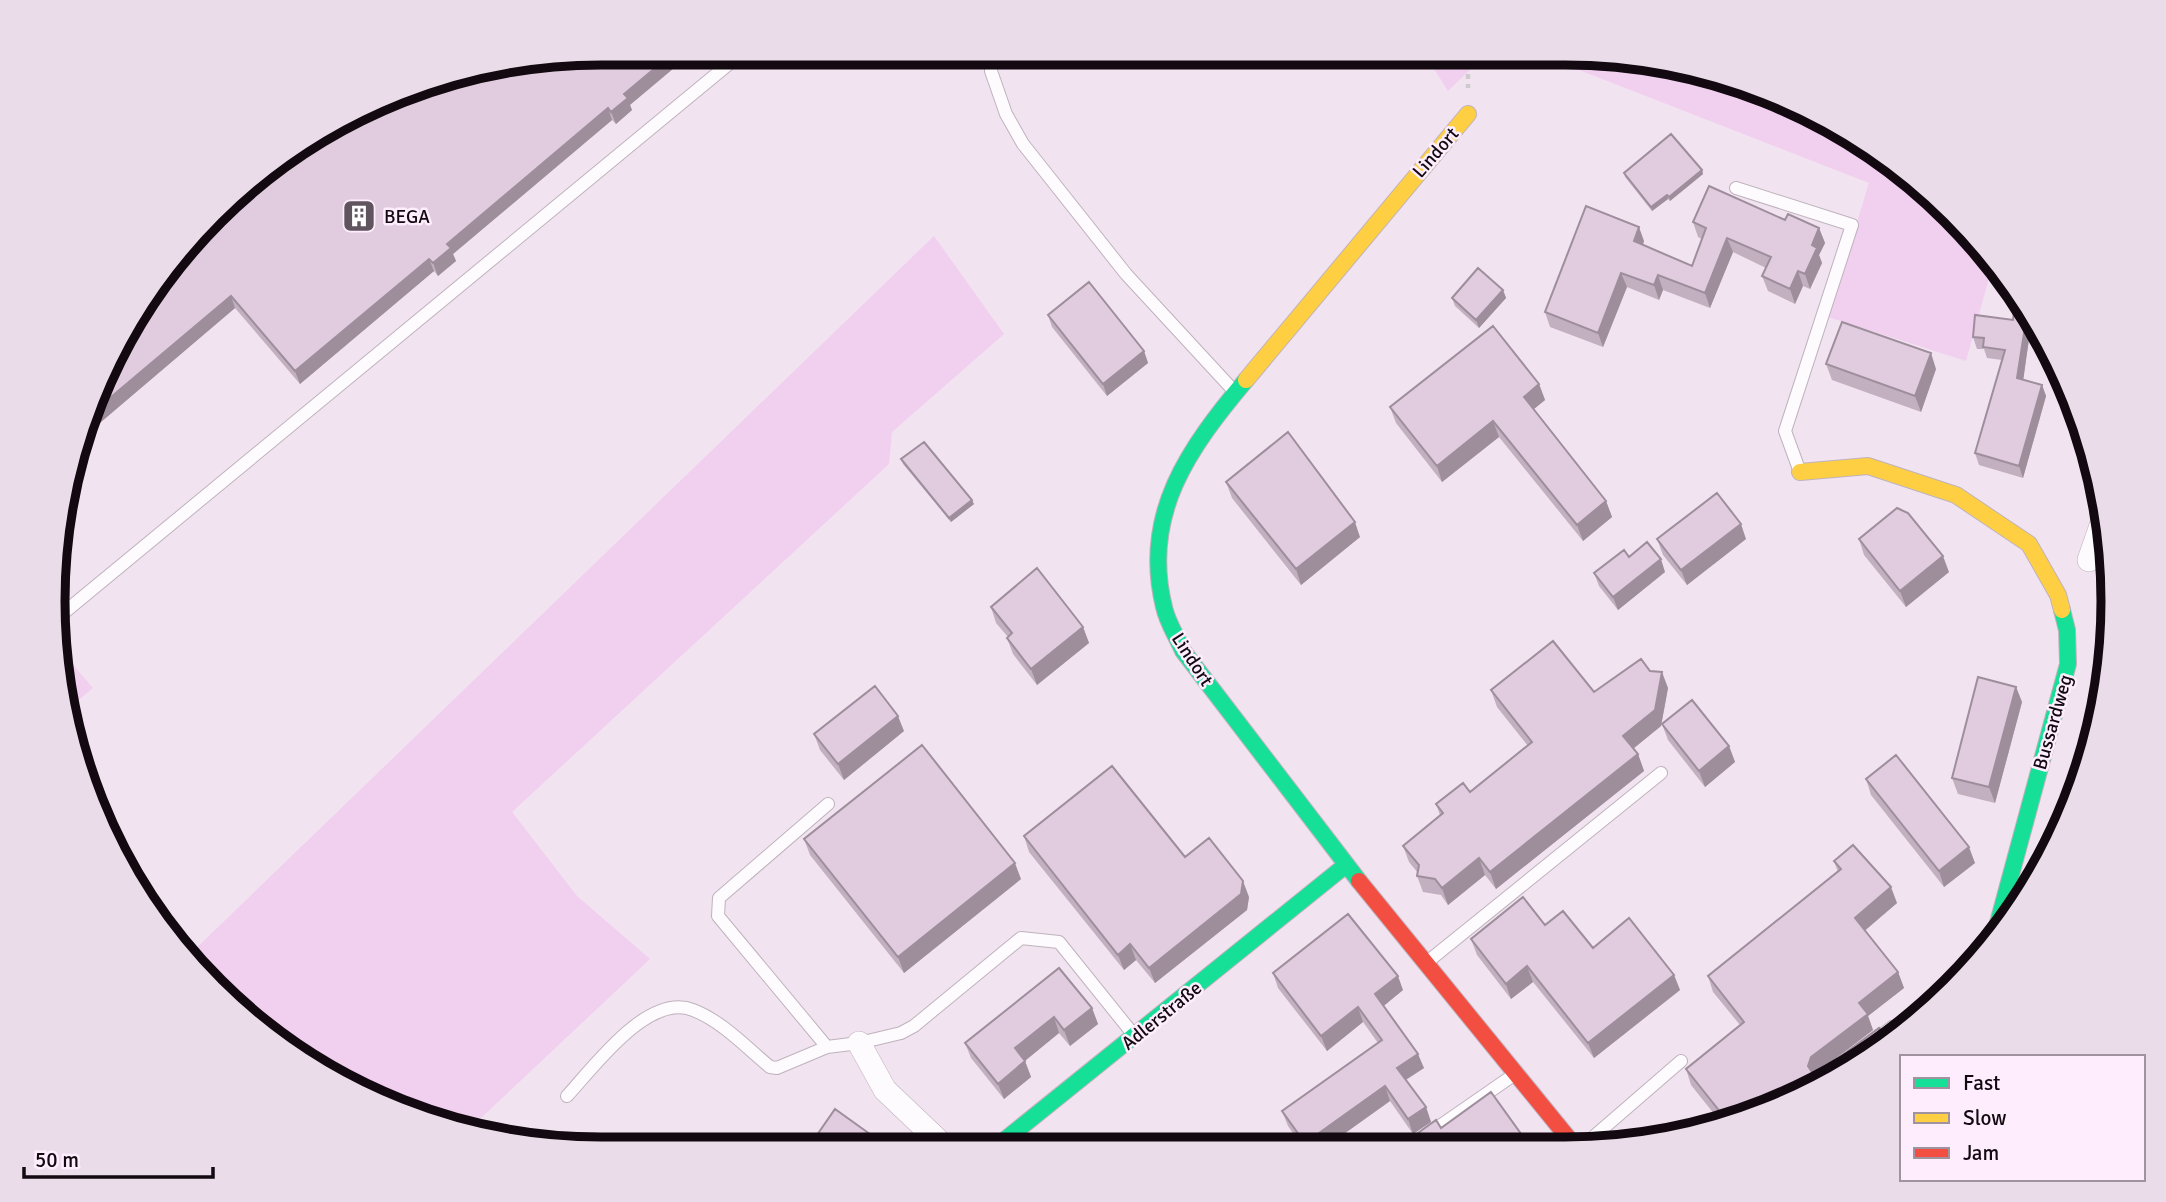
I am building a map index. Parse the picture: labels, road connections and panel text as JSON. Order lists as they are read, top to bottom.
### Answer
{
  "streets": {
    "street": ["Lindort", "Bussardweg", "Adlerstraße"]
  },
  "crossings": [
    ["Lindort", "Adlerstraße"]
  ],
  "places": {
    "building": ["BEGA"]
  },
  "legend": ["Fast", "Slow", "Jam"],
  "scale_bar": "50 m"
}
